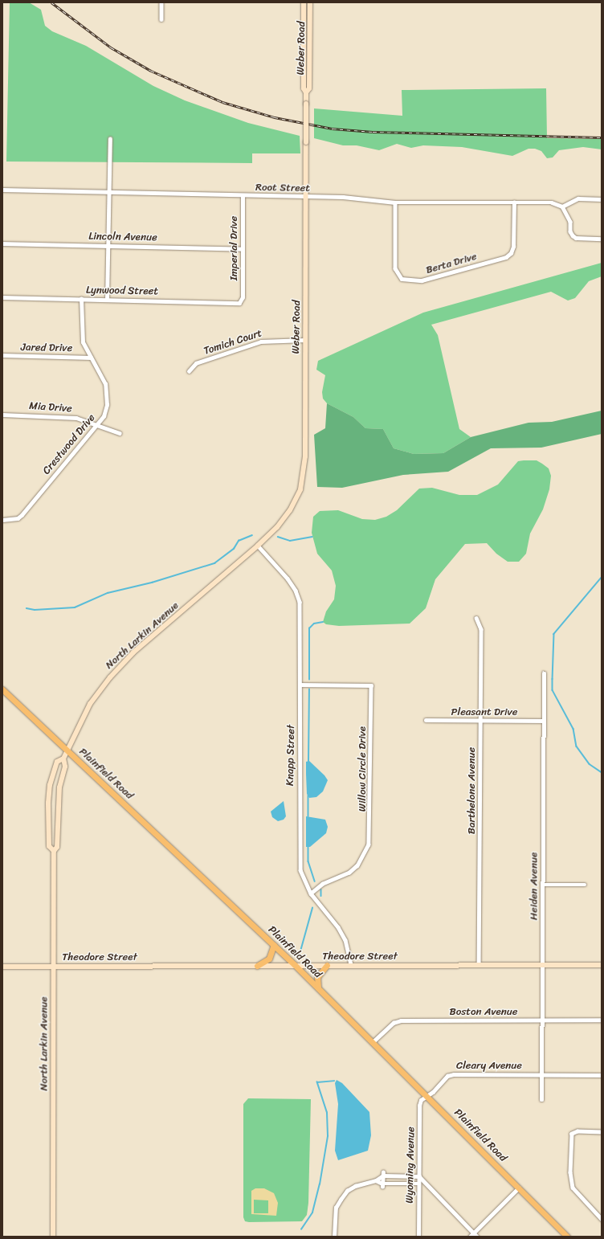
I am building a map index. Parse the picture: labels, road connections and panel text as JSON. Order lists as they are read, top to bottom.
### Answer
{
  "streets": {
    "main road": [
      "Weber Road",
      "North Larkin Avenue",
      "Plainfield Road",
      "Theodore Street"
    ],
    "street": [
      "Root Street",
      "Lincoln Avenue",
      "Imperial Drive",
      "Berta Drive",
      "Lynwood Street",
      "Tomich Court",
      "Jared Drive",
      "Mia Drive",
      "Crestwood Drive",
      "Pleasant Drive",
      "Knapp Street",
      "Willow Circle Drive",
      "Barthelone Avenue",
      "Heiden Avenue",
      "Boston Avenue",
      "Cleary Avenue",
      "Wyoming Avenue"
    ]
  },
  "crossings": [
    ["Weber Road", "Root Street"],
    ["Weber Road", "Tomich Court"],
    ["Weber Road", "North Larkin Avenue"],
    ["Weber Road", "Knapp Street"],
    ["Root Street", "Imperial Drive"],
    ["Root Street", "Berta Drive"],
    ["Lincoln Avenue", "Imperial Drive"],
    ["Imperial Drive", "Lynwood Street"],
    ["Lynwood Street", "Crestwood Drive"],
    ["Jared Drive", "Crestwood Drive"],
    ["Mia Drive", "Crestwood Drive"],
    ["North Larkin Avenue", "Knapp Street"],
    ["North Larkin Avenue", "Plainfield Road"],
    ["North Larkin Avenue", "Theodore Street"],
    ["Pleasant Drive", "Barthelone Avenue"],
    ["Pleasant Drive", "Heiden Avenue"],
    ["Knapp Street", "Willow Circle Drive"],
    ["Knapp Street", "Theodore Street"],
    ["Plainfield Road", "Theodore Street"],
    ["Plainfield Road", "Boston Avenue"],
    ["Plainfield Road", "Cleary Avenue"],
    ["Plainfield Road", "Wyoming Avenue"],
    ["Barthelone Avenue", "Theodore Street"],
    ["Heiden Avenue", "Theodore Street"],
    ["Heiden Avenue", "Boston Avenue"],
    ["Heiden Avenue", "Cleary Avenue"],
    ["Cleary Avenue", "Wyoming Avenue"]
  ]
}
